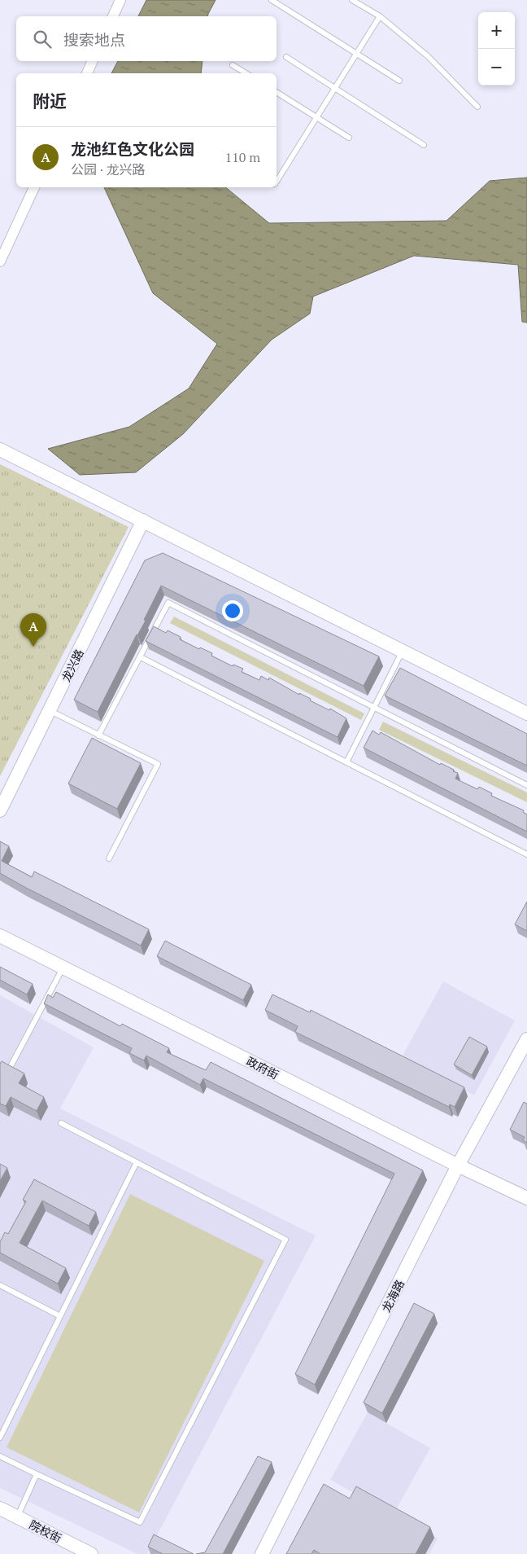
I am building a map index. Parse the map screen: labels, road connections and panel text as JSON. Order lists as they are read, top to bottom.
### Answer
{
  "streets": {
    "street": [
      "龙兴路",
      "政府街",
      "龙海路",
      "院校街"
    ]
  },
  "crossings": [
    ["政府街", "龙海路"]
  ],
  "page": {
    "map_buttons": ["+", "−"],
    "search": "搜索地点",
    "heading": "附近",
    "list": [
      {
        "mark": "A",
        "name": "龙池红色文化公园",
        "note": "公园 · 龙兴路",
        "value": "110 m"
      }
    ],
    "pins": "A"
  }
}
